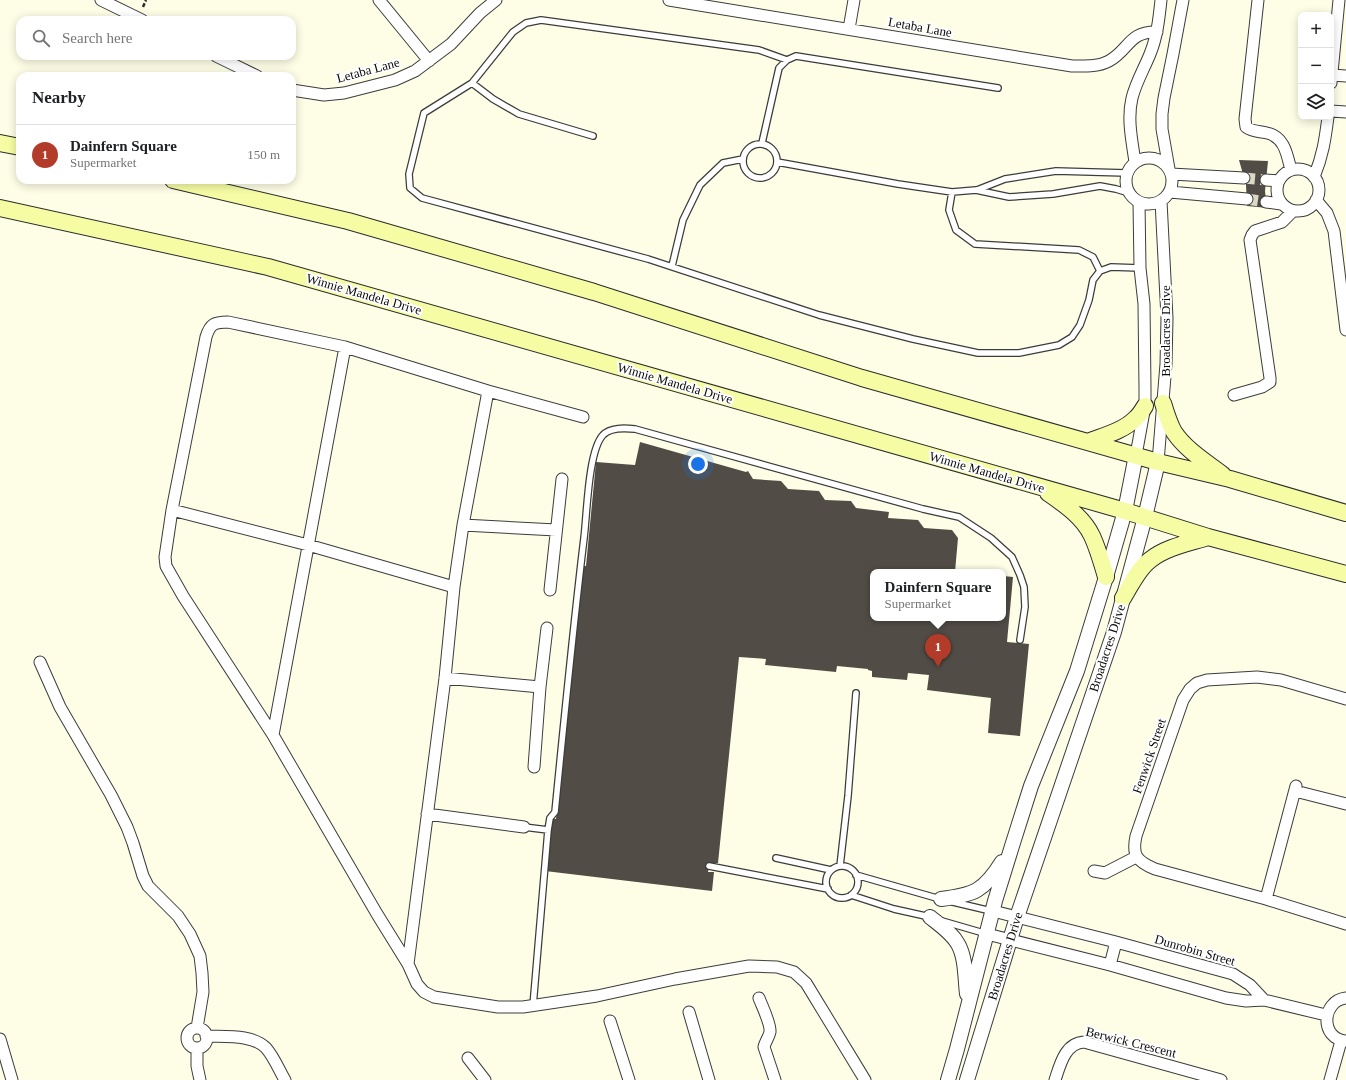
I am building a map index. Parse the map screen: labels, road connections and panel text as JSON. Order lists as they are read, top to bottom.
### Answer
{
  "streets": {
    "main road": ["Winnie Mandela Drive"],
    "street": [
      "Letaba Lane",
      "Broadacres Drive",
      "Fenwick Street",
      "Dunrobin Street",
      "Berwick Crescent"
    ]
  },
  "crossings": [
    ["Winnie Mandela Drive", "Broadacres Drive"],
    ["Broadacres Drive", "Dunrobin Street"]
  ],
  "page": {
    "map_buttons": ["+", "−"],
    "search": "Search here",
    "heading": "Nearby",
    "list": [
      {
        "mark": "1",
        "name": "Dainfern Square",
        "note": "Supermarket",
        "value": "150 m"
      }
    ],
    "popup": ["Dainfern Square", "Supermarket"],
    "pins": "1"
  }
}
